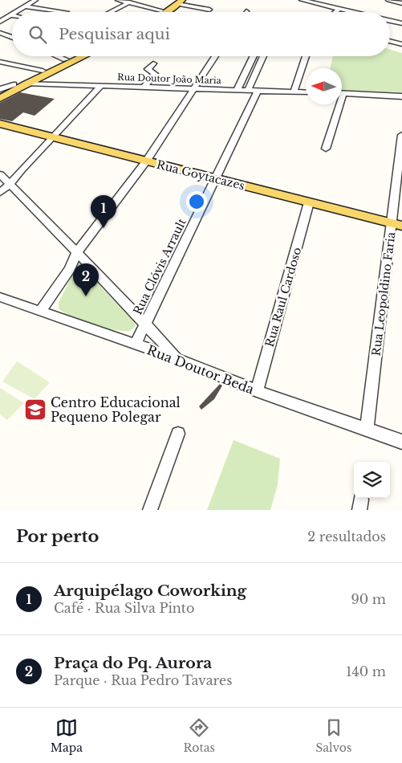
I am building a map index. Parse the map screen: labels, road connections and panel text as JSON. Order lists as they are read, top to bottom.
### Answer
{
  "streets": {
    "main road": ["Rua Goytacazes"],
    "street": [
      "Rua Doutor João Maria",
      "Rua Clóvis Arrault",
      "Rua Leopoldino Faria",
      "Rua Raul Cardoso",
      "Rua Doutor Beda"
    ]
  },
  "crossings": [
    ["Rua Doutor João Maria", "Rua Clóvis Arrault"],
    ["Rua Goytacazes", "Rua Clóvis Arrault"],
    ["Rua Goytacazes", "Rua Leopoldino Faria"],
    ["Rua Goytacazes", "Rua Raul Cardoso"],
    ["Rua Clóvis Arrault", "Rua Doutor Beda"],
    ["Rua Leopoldino Faria", "Rua Doutor Beda"],
    ["Rua Raul Cardoso", "Rua Doutor Beda"]
  ],
  "places": {
    "school or university": ["Centro Educacional Pequeno Polegar"]
  },
  "north": "left",
  "page": {
    "search": "Pesquisar aqui",
    "pins": ["1", "2"],
    "heading": ["Por perto", "2 resultados"],
    "list": [
      {
        "mark": "1",
        "name": "Arquipélago Coworking",
        "note": "Café · Rua Silva Pinto",
        "value": "90 m"
      },
      {
        "mark": "2",
        "name": "Praça do Pq. Aurora",
        "note": "Parque · Rua Pedro Tavares",
        "value": "140 m"
      }
    ],
    "nav": ["Mapa", "Rotas", "Salvos"]
  }
}
